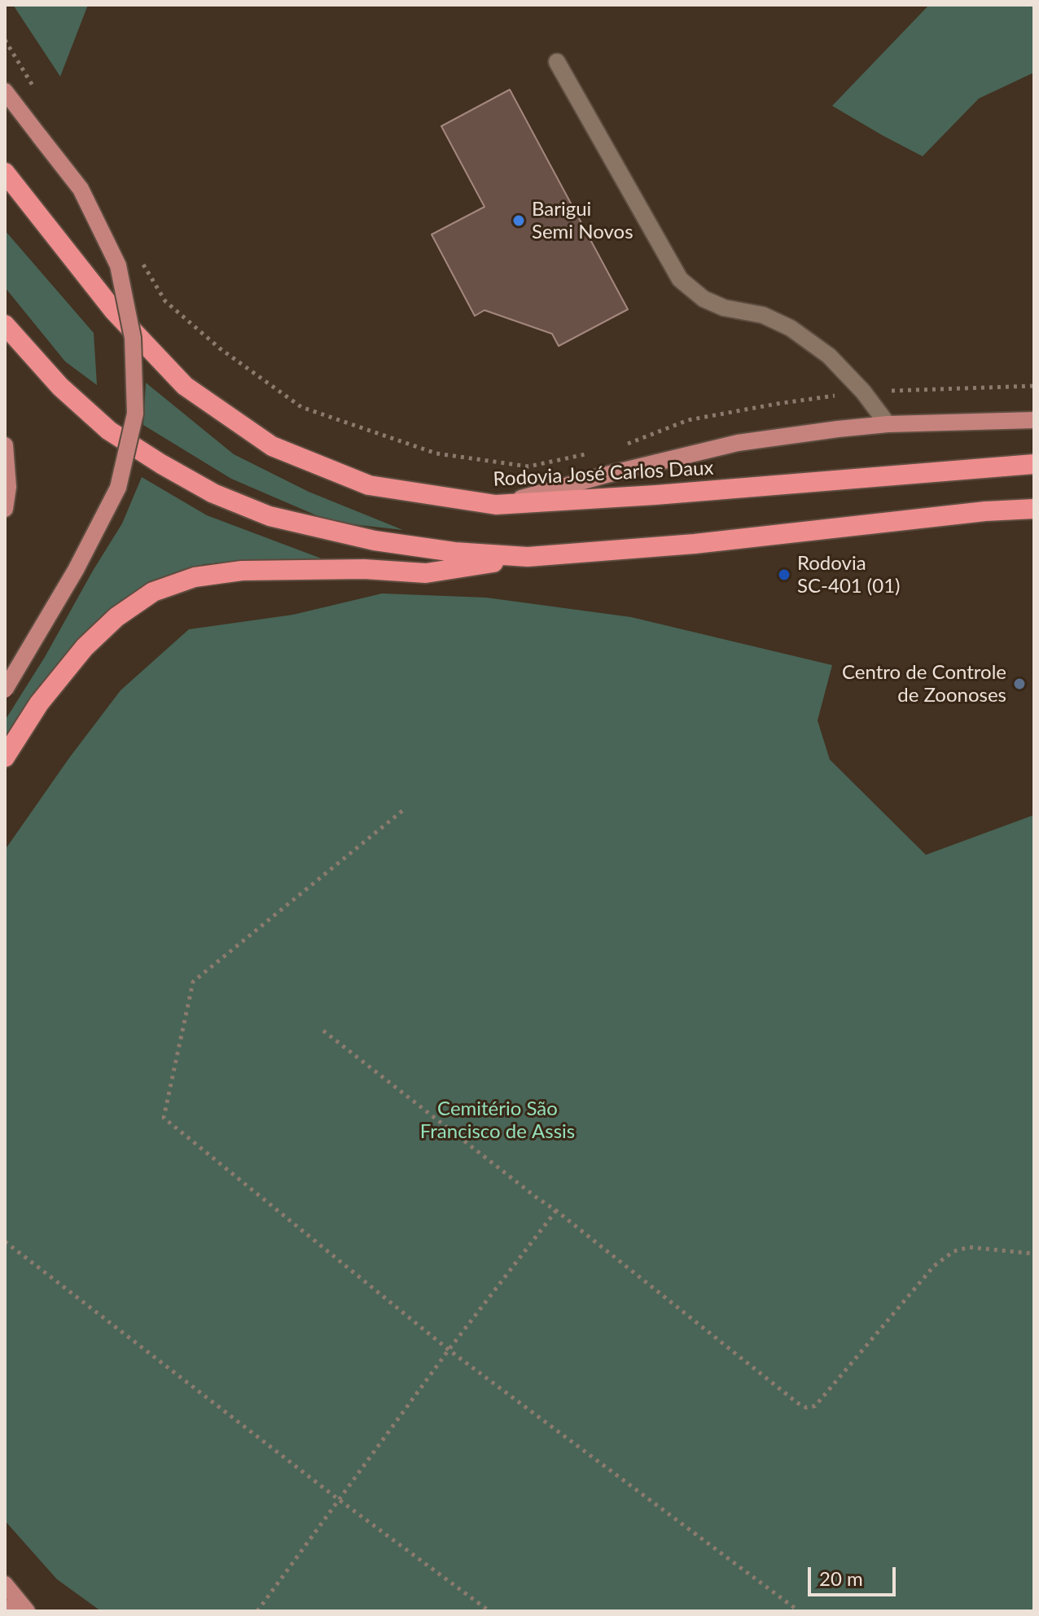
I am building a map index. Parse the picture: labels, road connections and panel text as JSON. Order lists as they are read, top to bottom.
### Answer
{
  "streets": {
    "highway": ["Rodovia José Carlos Daux"]
  },
  "parks": ["Cemitério São Francisco de Assis"],
  "places": ["Barigui Semi Novos", "Rodovia SC-401 (01)", "Centro de Controle de Zoonoses"],
  "scale_bar": "20 m"
}
